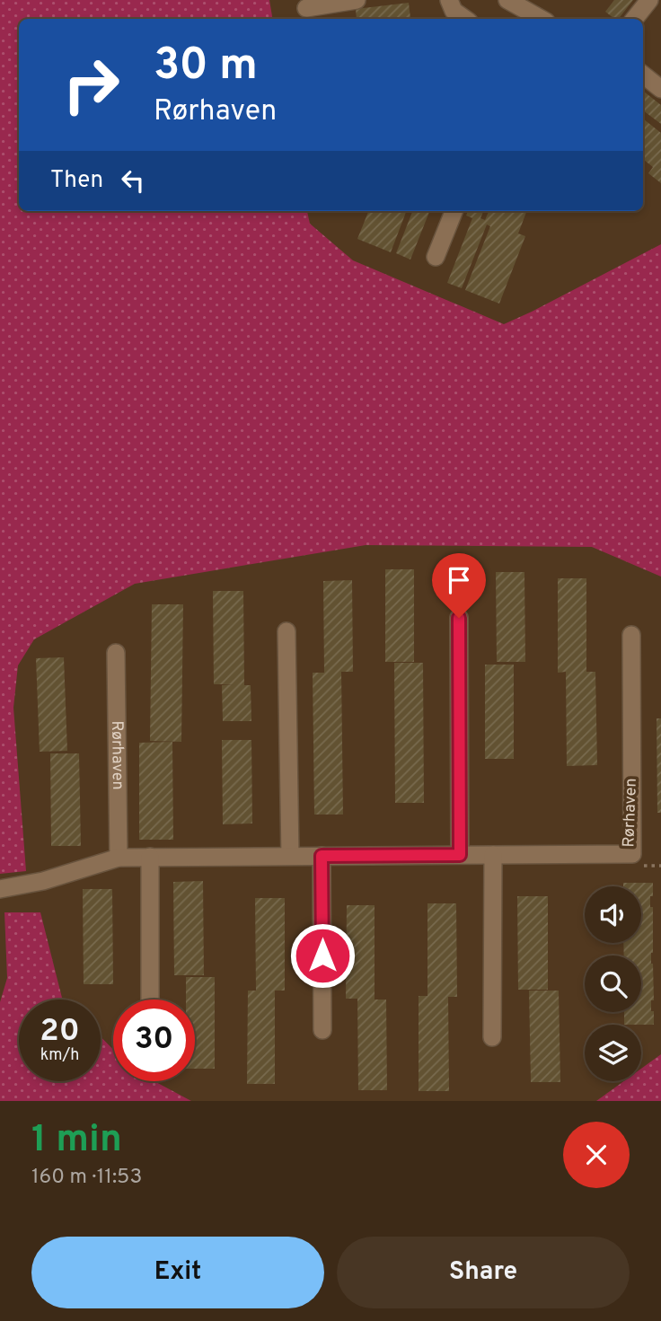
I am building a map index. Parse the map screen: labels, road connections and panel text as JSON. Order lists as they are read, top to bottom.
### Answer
{
  "streets": {
    "street": ["Rørhaven"]
  },
  "page": {
    "turn": ["30 m", "Rørhaven"],
    "then": "Then",
    "speed": "20 km/h",
    "limit": "30",
    "heading": ["1 min", "160 m · 11:53"],
    "buttons": ["Exit", "Share"]
  }
}
